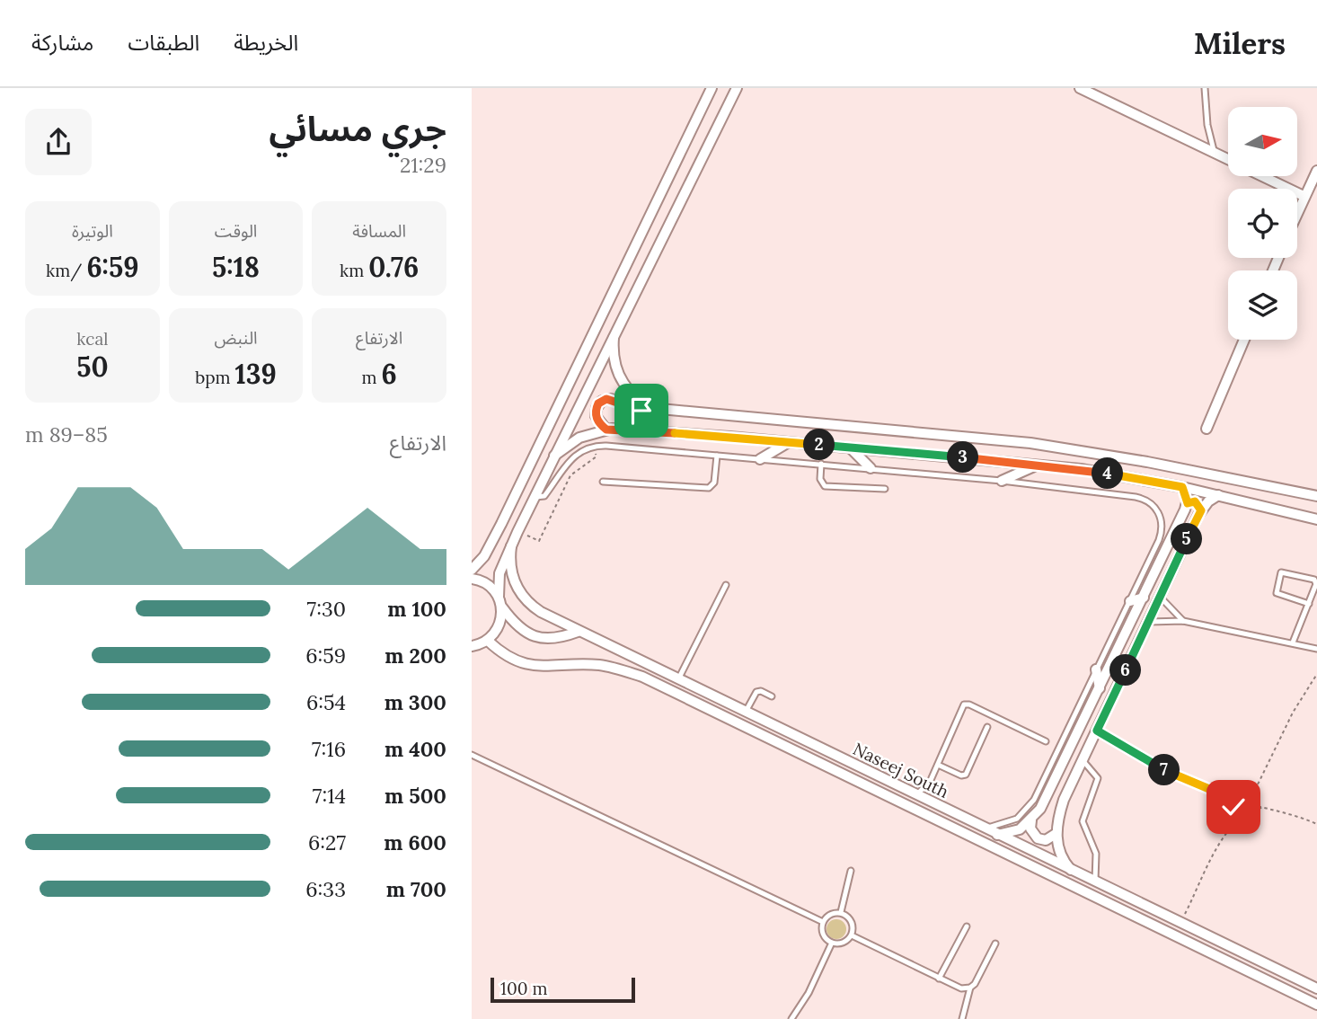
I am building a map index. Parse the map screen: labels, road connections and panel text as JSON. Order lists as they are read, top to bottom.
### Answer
{
  "streets": {
    "street": ["Naseej South"]
  },
  "scale_bar": "100 m",
  "north": "right",
  "page": {
    "header": "Milers",
    "nav": ["الخريطة", "الطبقات", "مشاركة"],
    "heading": ["جري مسائي", "21:29"],
    "stats": [
      ["المسافة", "0.76 km"],
      ["الوقت", "5:18"],
      ["الوتيرة", "6:59 /km"],
      ["الارتفاع", "6 m"],
      ["النبض", "139 bpm"],
      ["kcal", "50"]
    ],
    "chart": ["الارتفاع", "85–89 m"],
    "pins": [
      "2",
      "3",
      "4",
      "5",
      "6",
      "7"
    ],
    "list": [
      {
        "name": "100 m",
        "note": "7:30"
      },
      {
        "name": "200 m",
        "note": "6:59"
      },
      {
        "name": "300 m",
        "note": "6:54"
      },
      {
        "name": "400 m",
        "note": "7:16"
      },
      {
        "name": "500 m",
        "note": "7:14"
      },
      {
        "name": "600 m",
        "note": "6:27"
      },
      {
        "name": "700 m",
        "note": "6:33"
      }
    ],
    "scale": "100 m"
  }
}
